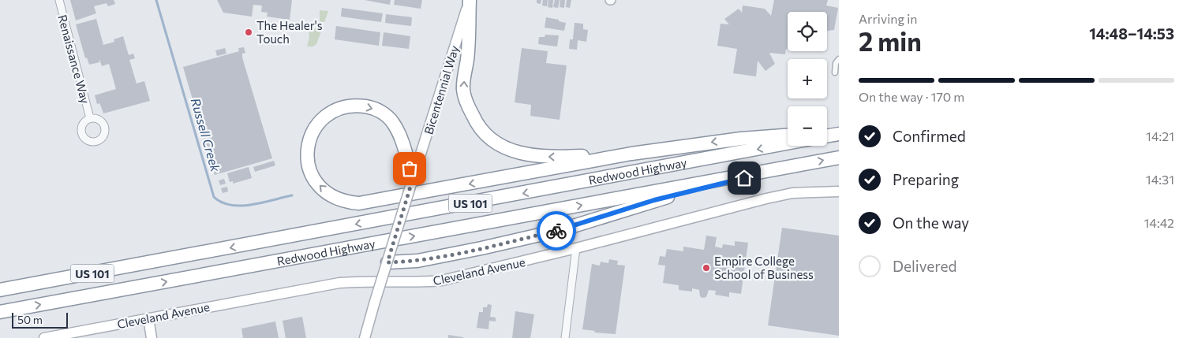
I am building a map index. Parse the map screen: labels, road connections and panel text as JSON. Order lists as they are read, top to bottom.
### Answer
{
  "streets": {
    "highway": ["Redwood Highway", "US 101"],
    "main road": ["Bicentennial Way", "Cleveland Avenue"],
    "street": ["Renaissance Way"]
  },
  "water": ["Russell Creek"],
  "places": ["The Healer's Touch", "Empire College School of Business"],
  "scale_bar": "50 m",
  "page": {
    "heading": ["2 min", "Arriving in", "14:48–14:53"],
    "map_buttons": ["+", "−"],
    "bar": "On the way · 170 m",
    "list": [
      ["Confirmed", "14:21"],
      ["Preparing", "14:31"],
      ["On the way", "14:42"],
      "Delivered"
    ],
    "scale": "50 m"
  }
}
